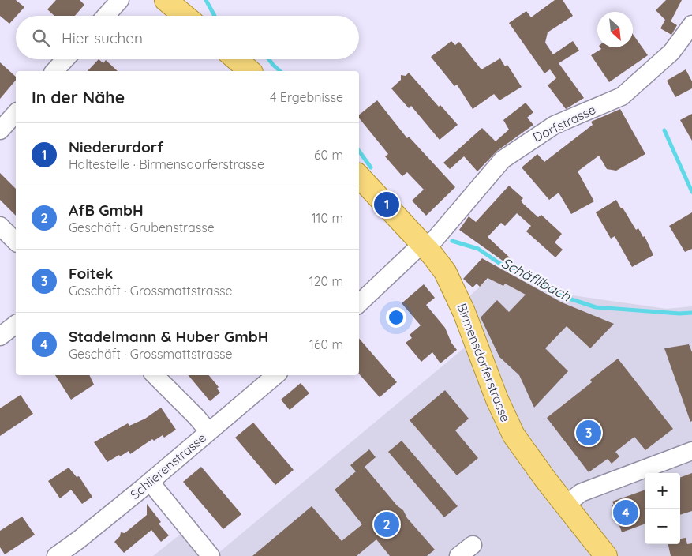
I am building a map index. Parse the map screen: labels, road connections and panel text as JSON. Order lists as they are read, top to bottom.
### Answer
{
  "streets": {
    "main road": ["Birmensdorferstrasse"],
    "street": ["Dorfstrasse", "Schlierenstrasse"]
  },
  "crossings": [
    ["Dorfstrasse", "Birmensdorferstrasse"]
  ],
  "water": ["Schäflibach"],
  "north": "bottom right",
  "page": {
    "search": "Hier suchen",
    "heading": ["In der Nähe", "4 Ergebnisse"],
    "list": [
      {
        "mark": "1",
        "name": "Niederurdorf",
        "note": "Haltestelle · Birmensdorferstrasse",
        "value": "60 m"
      },
      {
        "mark": "2",
        "name": "AfB GmbH",
        "note": "Geschäft · Grubenstrasse",
        "value": "110 m"
      },
      {
        "mark": "3",
        "name": "Foitek",
        "note": "Geschäft · Grossmattstrasse",
        "value": "120 m"
      },
      {
        "mark": "4",
        "name": "Stadelmann & Huber GmbH",
        "note": "Geschäft · Grossmattstrasse",
        "value": "160 m"
      }
    ],
    "pins": [
      "1",
      "3",
      "4",
      "2"
    ],
    "map_buttons": ["+", "−"]
  }
}
